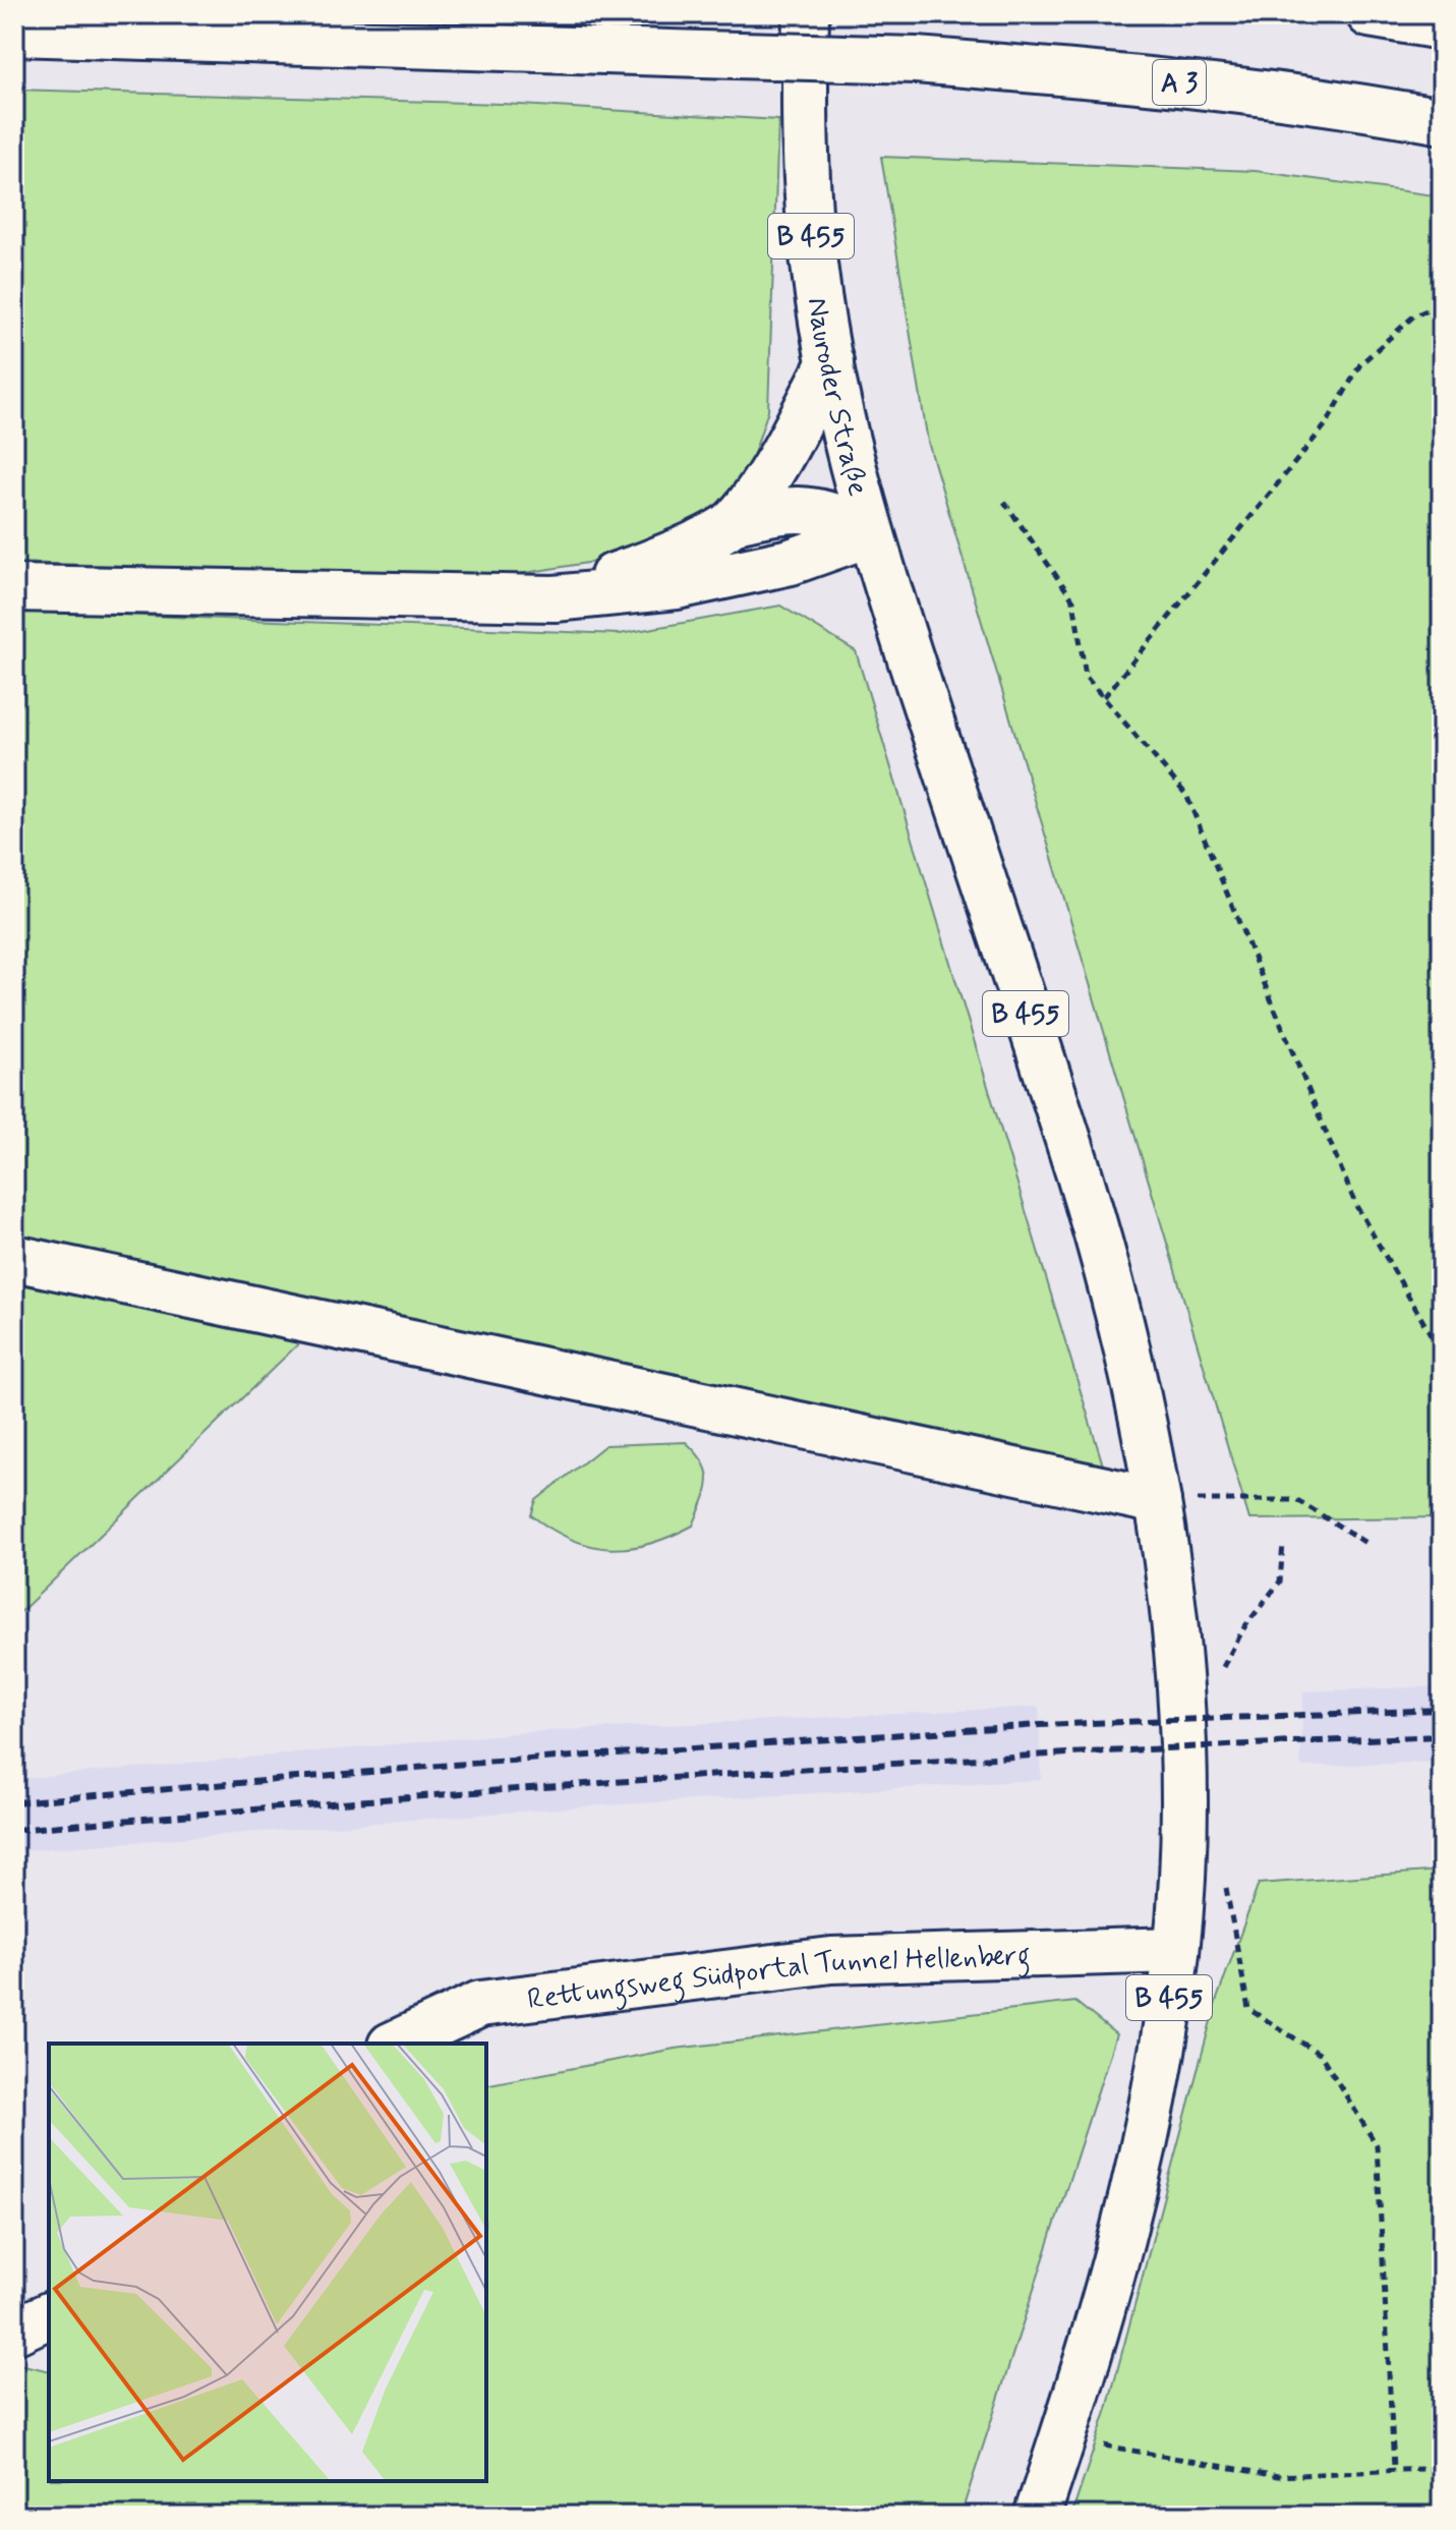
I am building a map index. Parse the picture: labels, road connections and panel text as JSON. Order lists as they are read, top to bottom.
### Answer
{
  "streets": {
    "main road": [
      "A 3",
      "B 455",
      "Nauroder Straße",
      "Rettungsweg Südportal Tunnel Hellenberg"
    ]
  },
  "crossings": [
    ["B 455", "Nauroder Straße"],
    ["B 455", "Rettungsweg Südportal Tunnel Hellenberg"]
  ]
}
